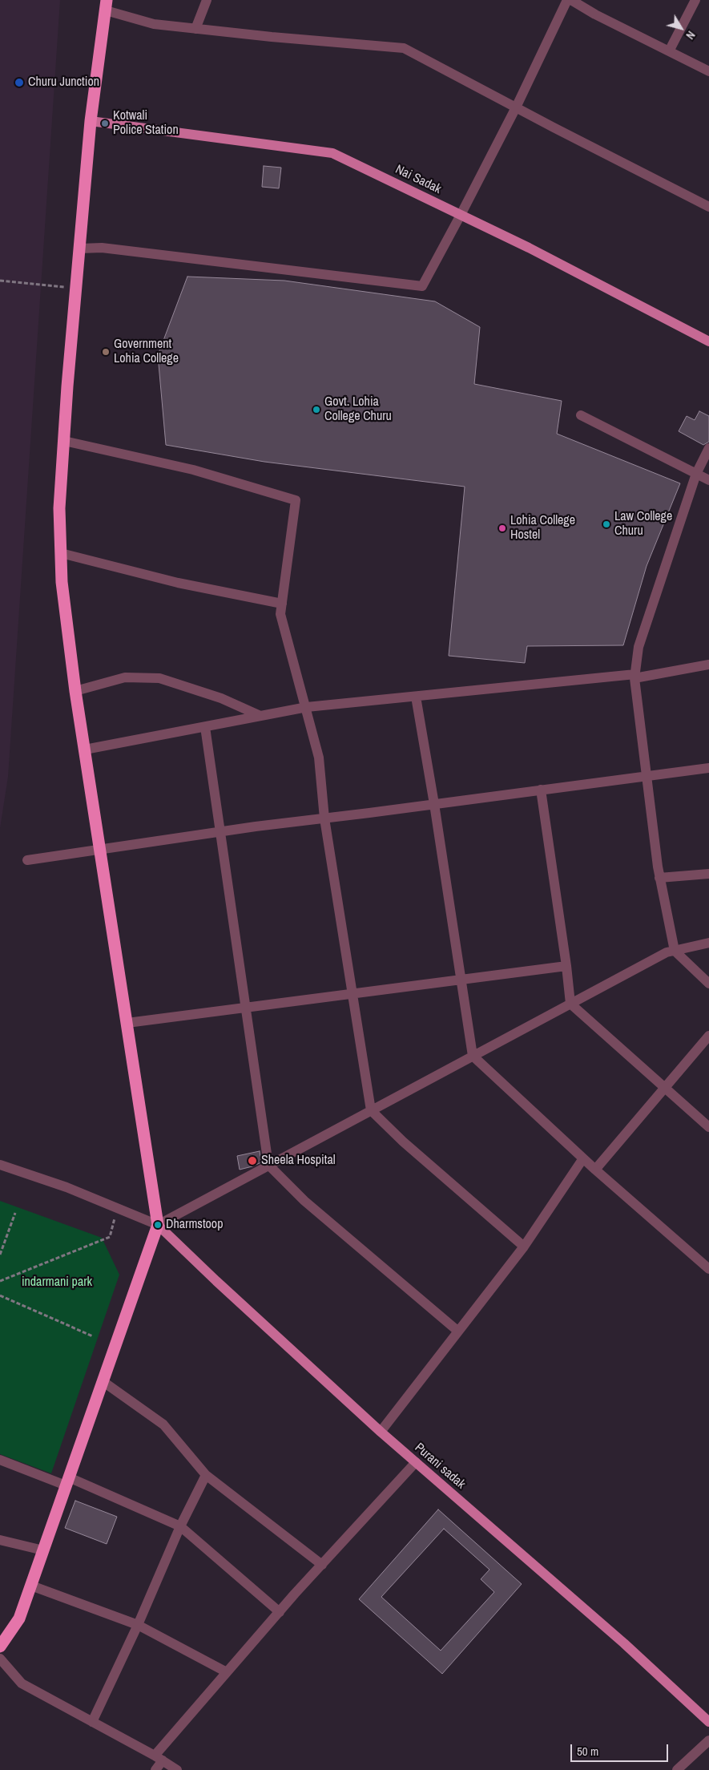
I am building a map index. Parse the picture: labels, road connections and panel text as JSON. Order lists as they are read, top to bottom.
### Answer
{
  "streets": {
    "main road": ["Nai Sadak", "Purani sadak"]
  },
  "parks": ["indarmani park"],
  "places": [
    "Churu Junction",
    "Kotwali Police Station",
    "Government Lohia College",
    "Govt. Lohia College Churu",
    "Law College Churu",
    "Lohia College Hostel",
    "Sheela Hospital",
    "Dharmstoop"
  ],
  "scale_bar": "50 m",
  "north": "bottom right"
}
